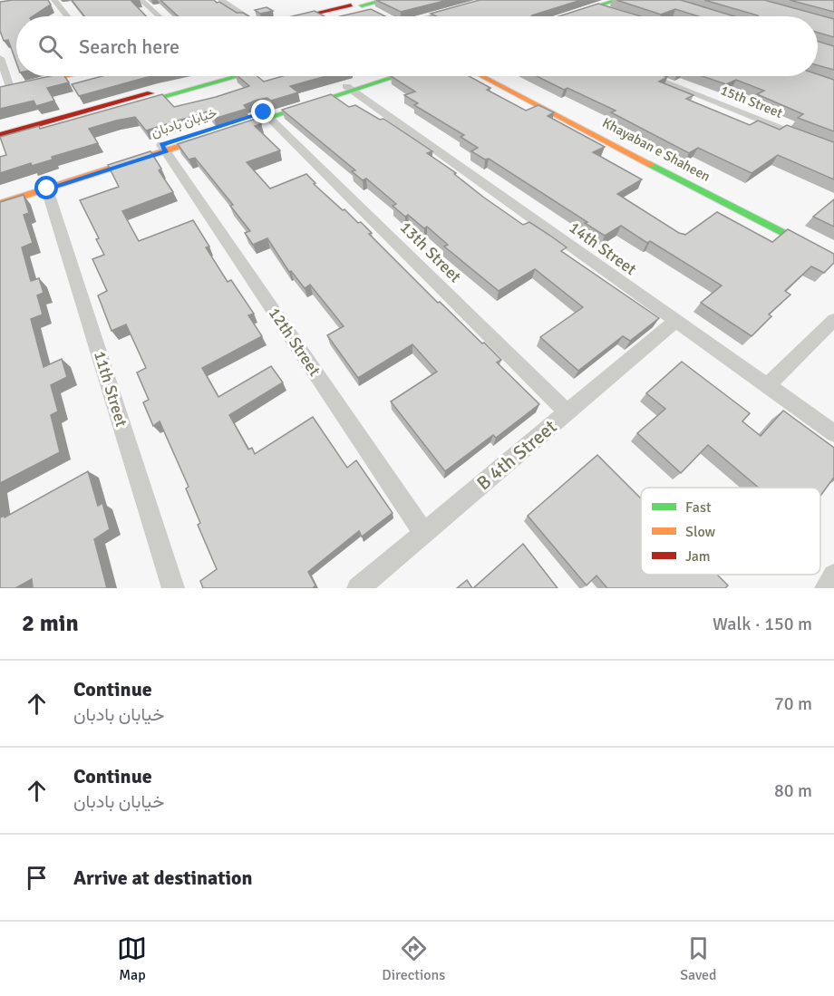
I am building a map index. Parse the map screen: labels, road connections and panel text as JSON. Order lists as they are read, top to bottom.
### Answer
{
  "streets": {
    "main road": ["خیابان بادبان", "Khayaban e Shaheen"],
    "street": [
      "15th Street",
      "14th Street",
      "13th Street",
      "12th Street",
      "11th Street",
      "B 4th Street"
    ]
  },
  "crossings": [
    ["خیابان بادبان", "14th Street"],
    ["خیابان بادبان", "13th Street"],
    ["خیابان بادبان", "12th Street"],
    ["خیابان بادبان", "11th Street"],
    ["14th Street", "B 4th Street"],
    ["13th Street", "B 4th Street"],
    ["12th Street", "B 4th Street"]
  ],
  "legend": ["Fast", "Slow", "Jam"],
  "page": {
    "search": "Search here",
    "heading": ["2 min", "Walk · 150 m"],
    "list": [
      ["Continue", "خیابان بادبان", "70 m"],
      ["Continue", "خیابان بادبان", "80 m"],
      "Arrive at destination"
    ],
    "nav": ["Map", "Directions", "Saved"]
  }
}
